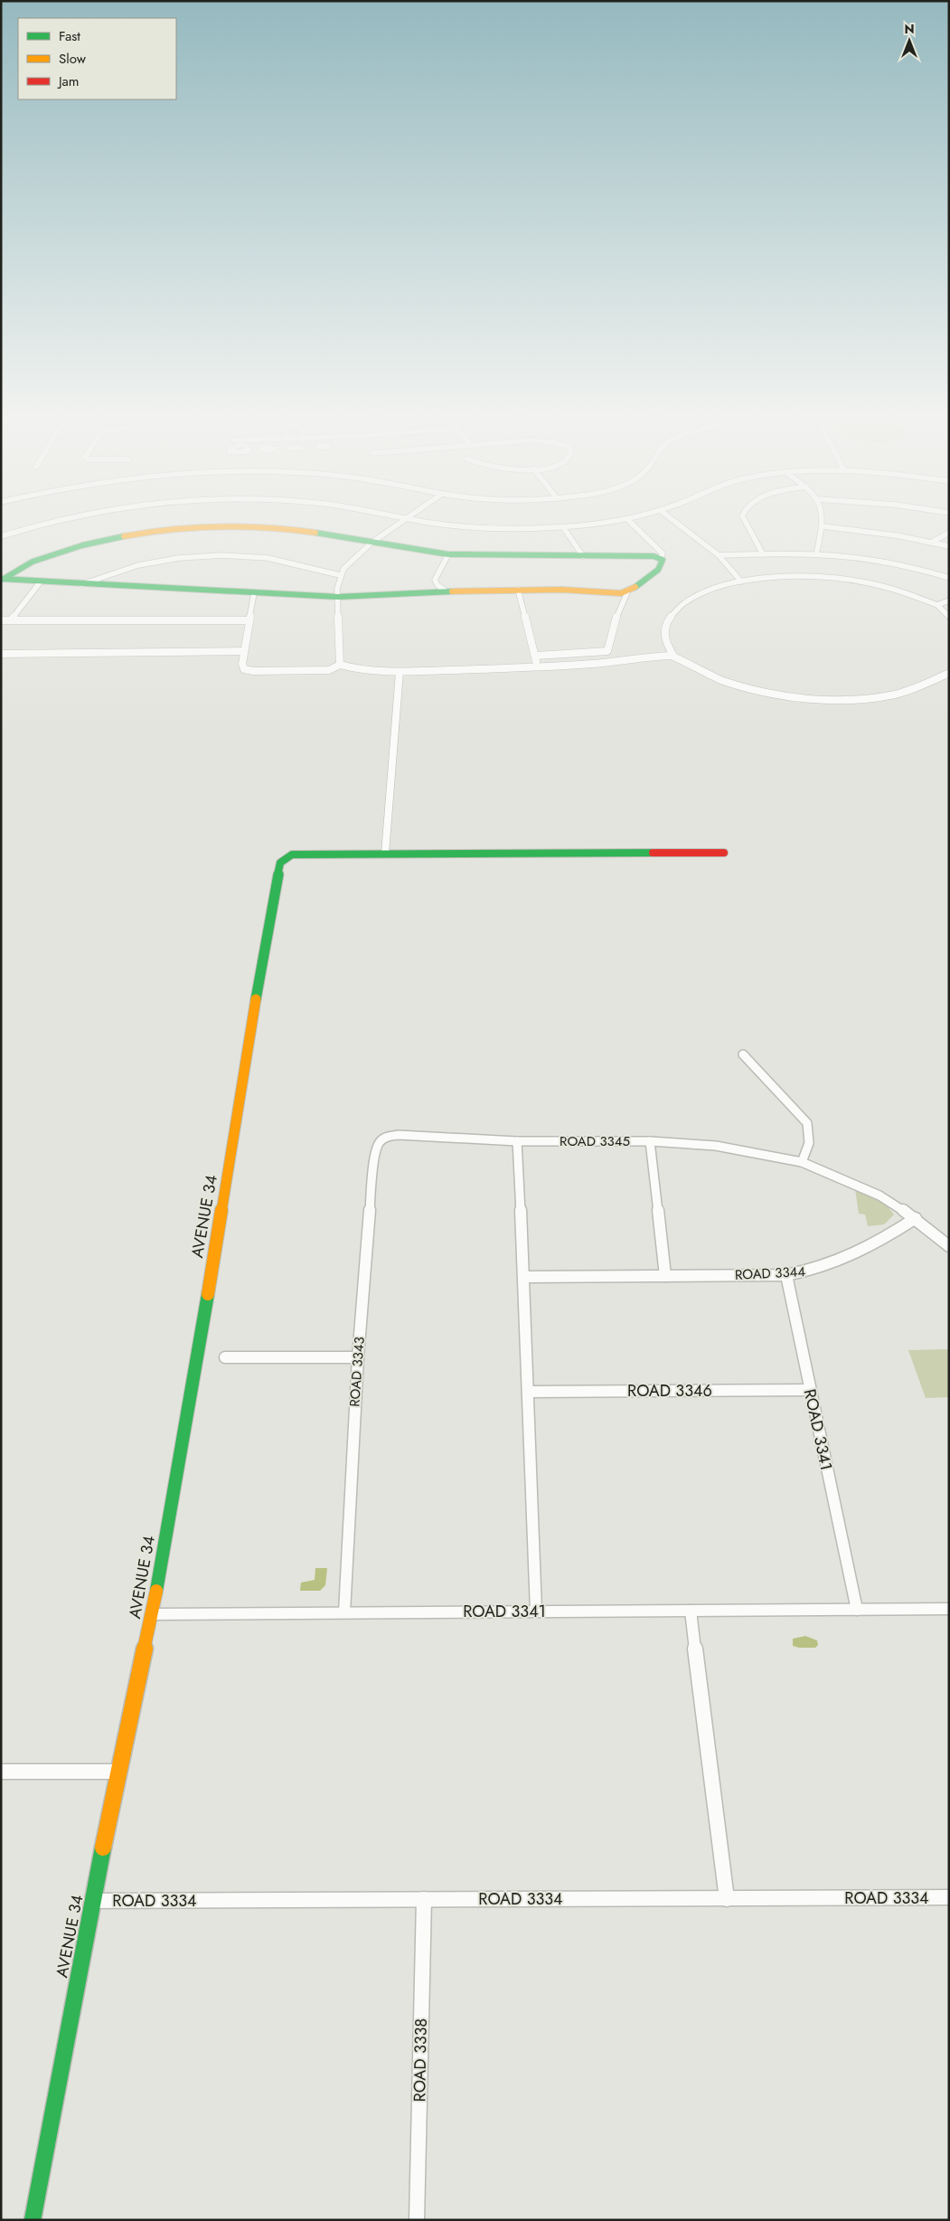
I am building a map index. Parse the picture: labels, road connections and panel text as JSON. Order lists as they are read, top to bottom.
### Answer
{
  "streets": {
    "street": [
      "ROAD 3345",
      "AVENUE 34",
      "ROAD 3344",
      "ROAD 3343",
      "ROAD 3346",
      "ROAD 3341",
      "ROAD 3334",
      "ROAD 3338"
    ]
  },
  "crossings": [
    ["ROAD 3345", "ROAD 3344"],
    ["ROAD 3345", "ROAD 3343"],
    ["AVENUE 34", "ROAD 3341"],
    ["AVENUE 34", "ROAD 3334"],
    ["ROAD 3344", "ROAD 3341"],
    ["ROAD 3343", "ROAD 3341"],
    ["ROAD 3346", "ROAD 3341"],
    ["ROAD 3334", "ROAD 3338"]
  ],
  "legend": ["Fast", "Slow", "Jam"],
  "north": "top"
}
